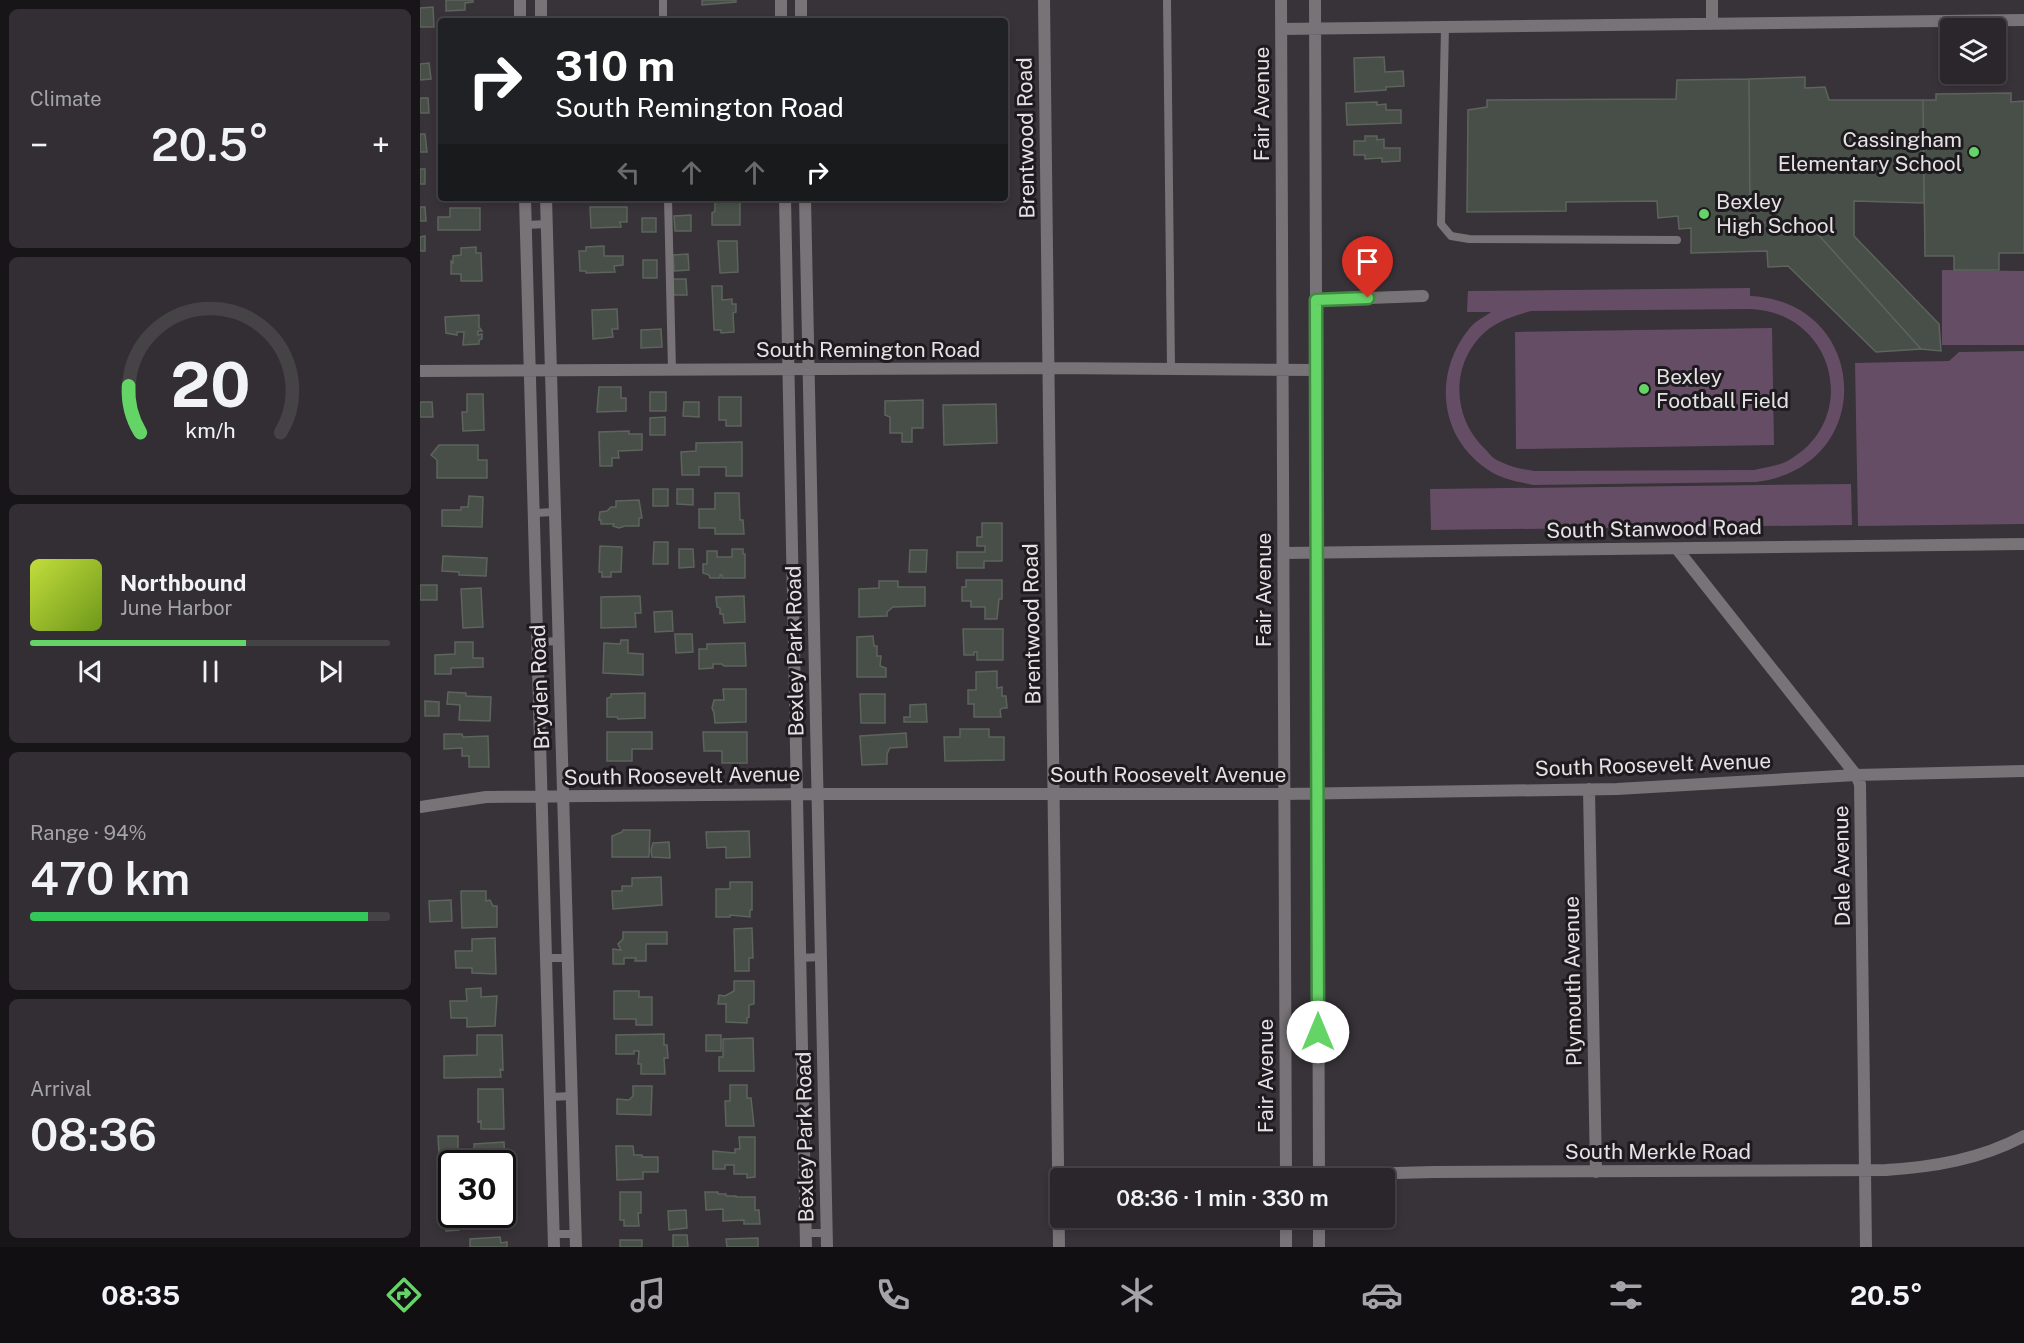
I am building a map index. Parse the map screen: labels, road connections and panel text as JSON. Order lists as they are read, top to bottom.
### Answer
{
  "streets": {
    "street": [
      "Fair Avenue",
      "Brentwood Road",
      "South Remington Road",
      "South Stanwood Road",
      "Bexley Park Road",
      "Bryden Road",
      "South Roosevelt Avenue",
      "Dale Avenue",
      "Plymouth Avenue",
      "South Merkle Road"
    ]
  },
  "crossings": [
    ["Fair Avenue", "South Remington Road"],
    ["Fair Avenue", "South Stanwood Road"],
    ["Fair Avenue", "South Roosevelt Avenue"],
    ["Brentwood Road", "South Remington Road"],
    ["Brentwood Road", "South Roosevelt Avenue"],
    ["South Remington Road", "Bexley Park Road"],
    ["South Remington Road", "Bryden Road"],
    ["South Stanwood Road", "Dale Avenue"],
    ["Bexley Park Road", "South Roosevelt Avenue"],
    ["Bryden Road", "South Roosevelt Avenue"],
    ["South Roosevelt Avenue", "Dale Avenue"],
    ["South Roosevelt Avenue", "Plymouth Avenue"],
    ["Dale Avenue", "South Merkle Road"],
    ["Plymouth Avenue", "South Merkle Road"]
  ],
  "places": ["Cassingham Elementary School", "Bexley High School", "Bexley Football Field"],
  "page": {
    "tile": [
      "Climate",
      ["Range · 94%", "470 km"],
      ["Arrival", "08:36"]
    ],
    "turn": ["310 m", "South Remington Road"],
    "heat": ["−", "20.5°", "+"],
    "song": ["Northbound", "June Harbor"],
    "limit": "30",
    "trip": "08:36 · 1 min · 330 m",
    "tabs": ["08:35", "20.5°"],
    "gauge": ["20", "km/h"]
  }
}
